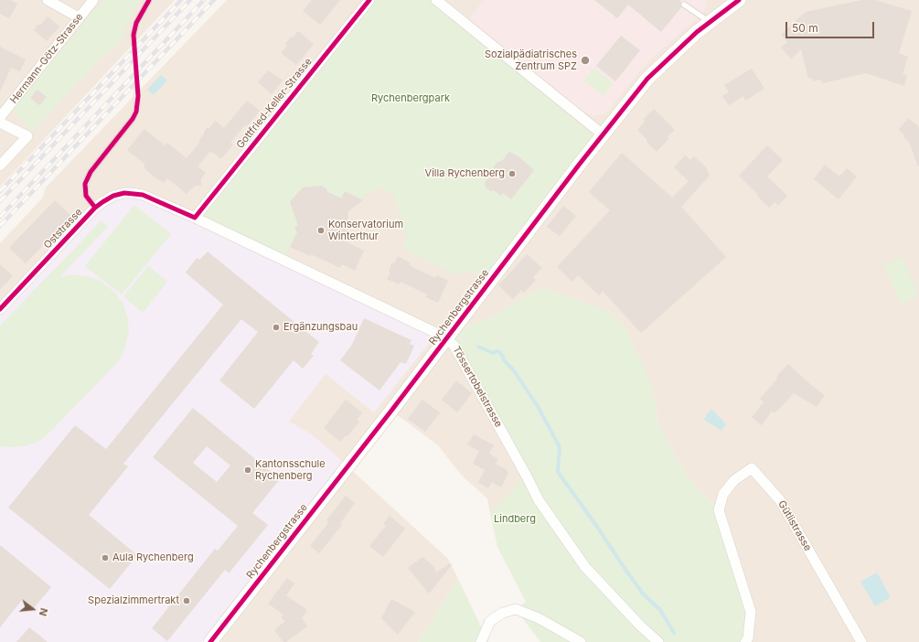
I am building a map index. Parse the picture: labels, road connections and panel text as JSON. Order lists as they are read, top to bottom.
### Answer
{
  "streets": {
    "street": [
      "Hermann-Götz-Strasse",
      "Gottfried-Keller-Strasse",
      "Oststrasse",
      "Rychenbergstrasse",
      "Tössertobelstrasse",
      "Gütlistrasse"
    ]
  },
  "crossings": [
    ["Gottfried-Keller-Strasse", "Oststrasse"],
    ["Gottfried-Keller-Strasse", "Tössertobelstrasse"],
    ["Oststrasse", "Tössertobelstrasse"],
    ["Rychenbergstrasse", "Tössertobelstrasse"]
  ],
  "parks": ["Rychenbergpark", "Lindberg"],
  "places": [
    "Sozialpädiatrisches Zentrum SPZ",
    "Villa Rychenberg",
    "Konservatorium Winterthur",
    "Ergänzungsbau",
    "Kantonsschule Rychenberg",
    "Aula Rychenberg",
    "Spezialzimmertrakt"
  ],
  "scale_bar": "50 m",
  "north": "right"
}
